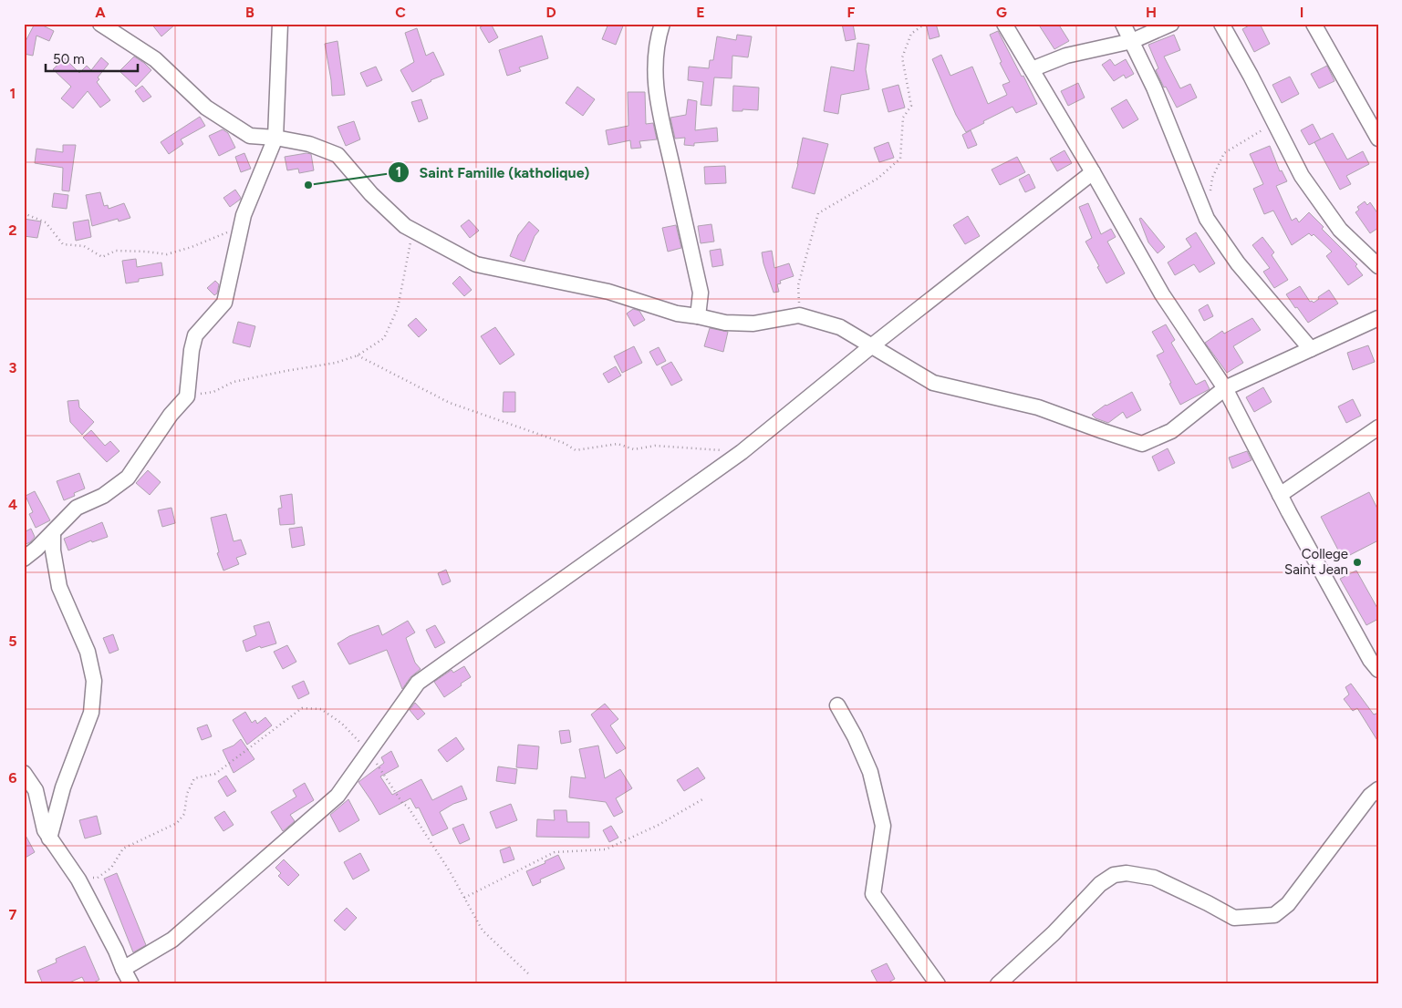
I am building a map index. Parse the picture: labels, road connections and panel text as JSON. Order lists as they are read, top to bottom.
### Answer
{
  "places": ["Saint Famille (katholique)", "College Saint Jean"],
  "scale_bar": "50 m",
  "grid": {
    "columns": [
      "A",
      "B",
      "C",
      "D",
      "E",
      "F",
      "G",
      "H",
      "I"
    ],
    "rows": [
      "1",
      "2",
      "3",
      "4",
      "5",
      "6",
      "7"
    ]
  }
}
